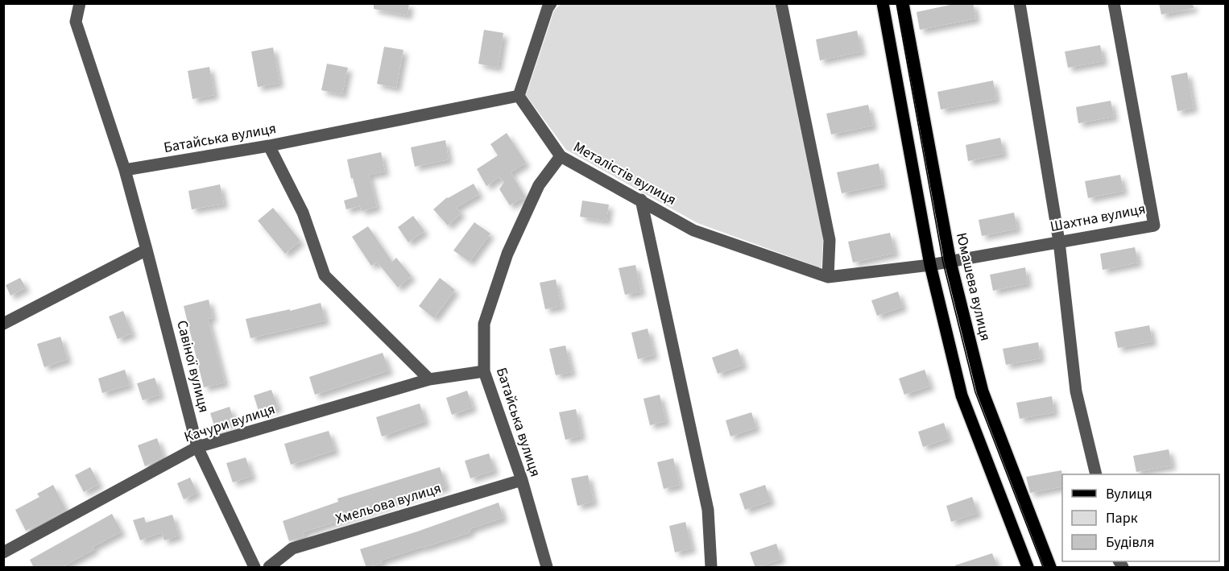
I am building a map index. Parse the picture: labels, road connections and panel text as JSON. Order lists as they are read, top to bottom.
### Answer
{
  "streets": {
    "main road": ["Юмашева вулиця"],
    "street": [
      "Батайська вулиця",
      "Металістів вулиця",
      "Шахтна вулиця",
      "Савіної вулиця",
      "Качури вулиця",
      "Хмельова вулиця"
    ]
  },
  "crossings": [
    ["Батайська вулиця", "Металістів вулиця"],
    ["Батайська вулиця", "Савіної вулиця"],
    ["Батайська вулиця", "Качури вулиця"],
    ["Батайська вулиця", "Хмельова вулиця"],
    ["Металістів вулиця", "Шахтна вулиця"],
    ["Шахтна вулиця", "Юмашева вулиця"],
    ["Савіної вулиця", "Качури вулиця"]
  ],
  "legend": ["Вулиця", "Парк", "Будівля"]
}
